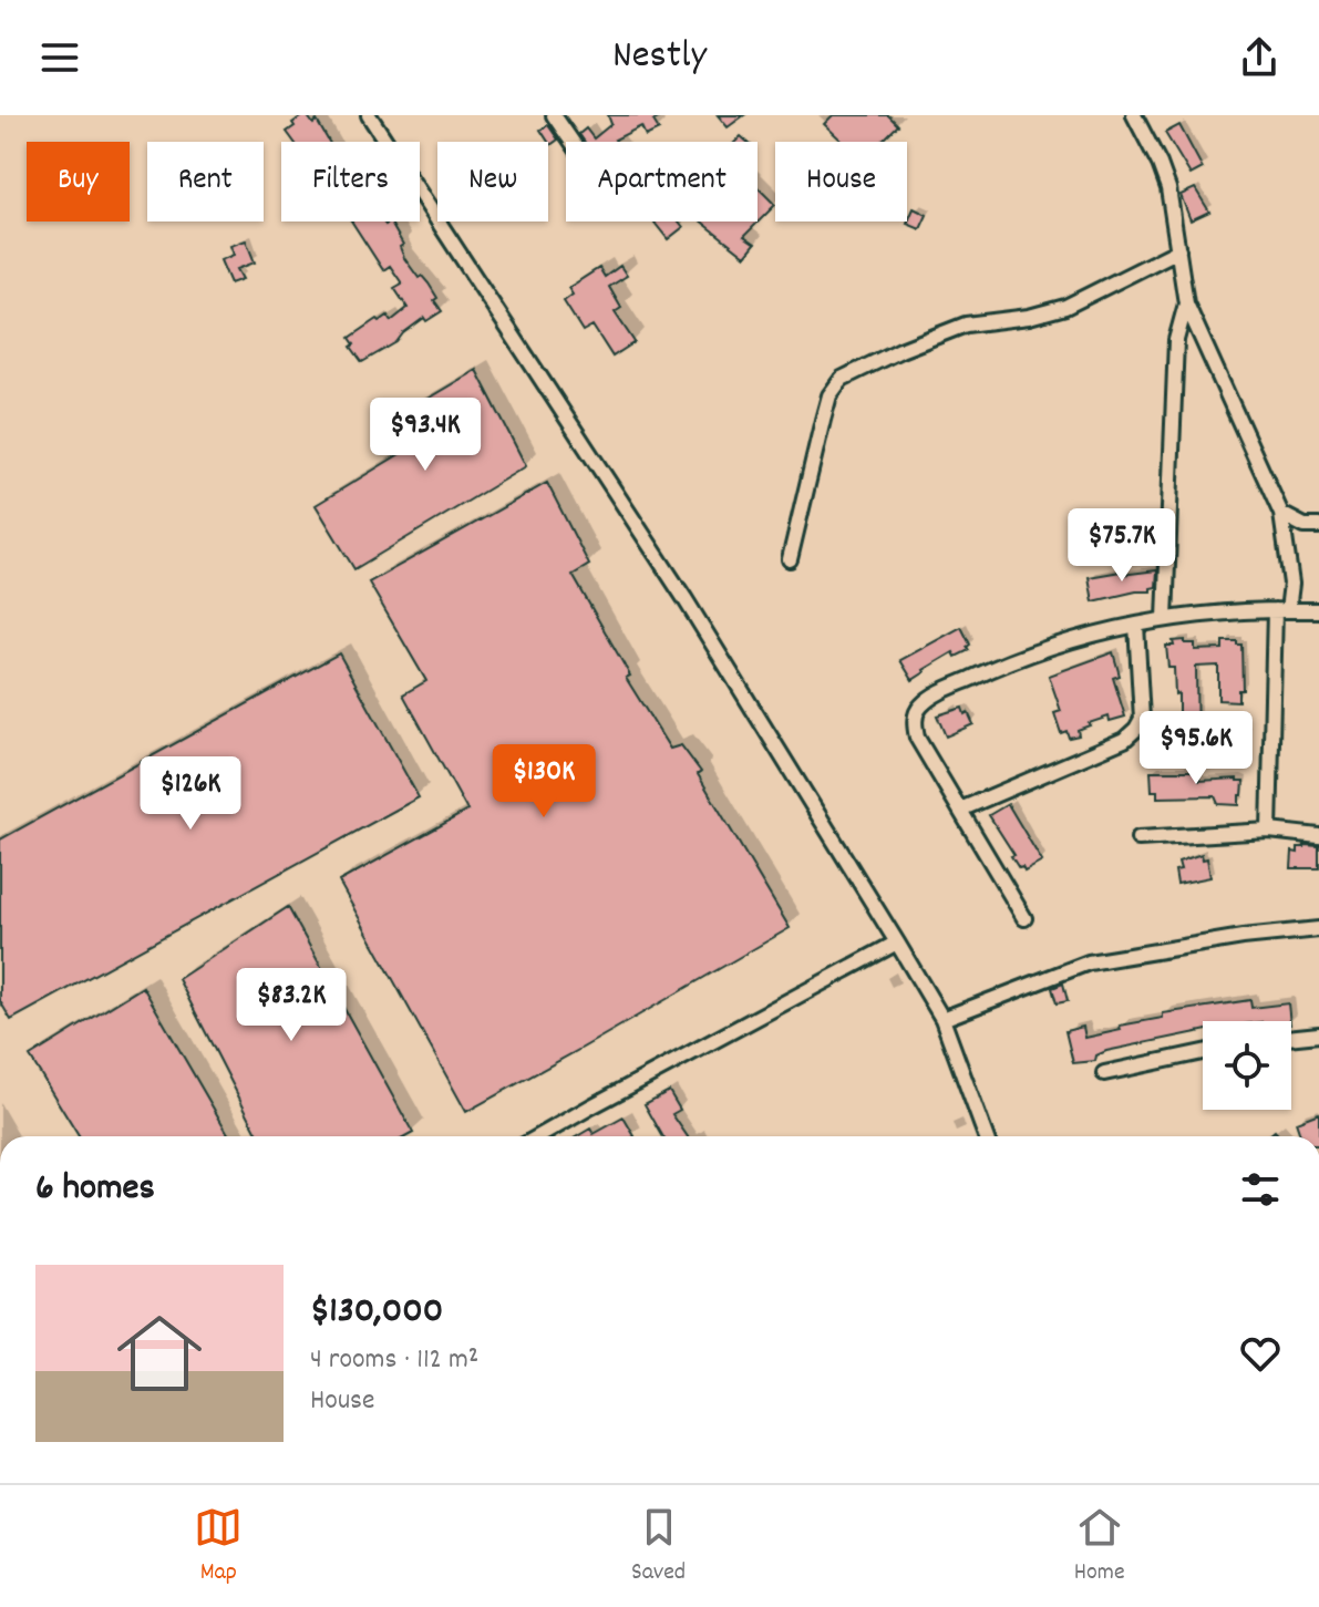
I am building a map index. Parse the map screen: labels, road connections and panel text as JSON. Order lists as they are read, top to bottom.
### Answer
{
  "page": {
    "header": "Nestly",
    "chip": [
      "Buy",
      "Rent",
      "Filters",
      "New",
      "Apartment",
      "House"
    ],
    "price": [
      "$93.4K",
      "$75.7K",
      "$95.6K",
      "$130K",
      "$126K",
      "$83.2K"
    ],
    "heading": "6 homes",
    "list": [
      {
        "name": "$130,000",
        "note": "4 rooms · 112 m² · House"
      }
    ],
    "tabs": ["Map", "Saved", "Home"]
  }
}
